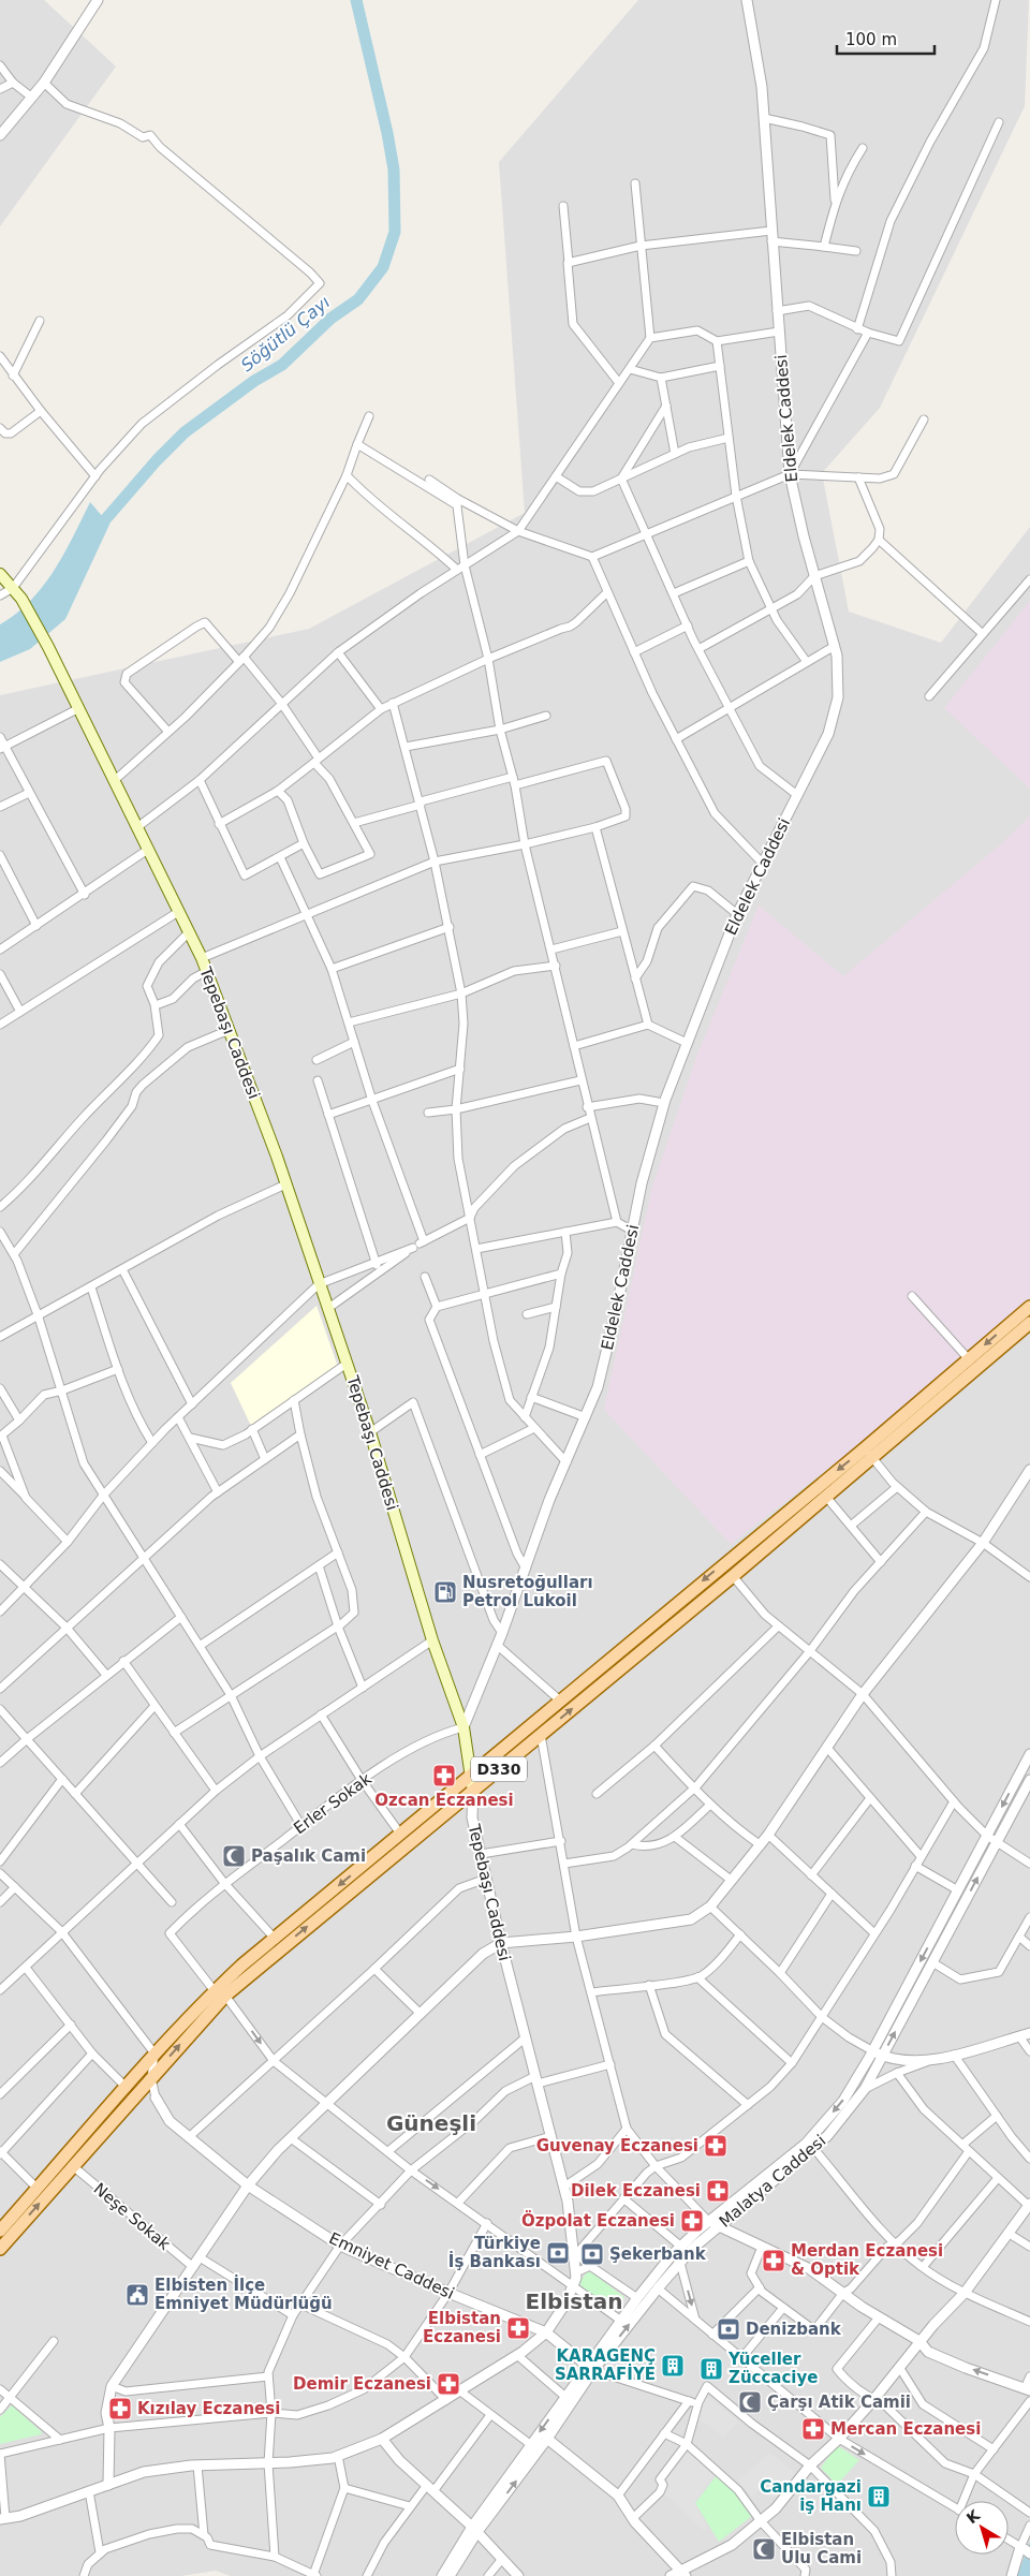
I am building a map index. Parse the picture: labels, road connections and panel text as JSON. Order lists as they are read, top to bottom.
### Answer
{
  "streets": {
    "main road": ["Tepebaşı Caddesi", "D330"],
    "street": [
      "Eldelek Caddesi",
      "Erler Sokak",
      "Malatya Caddesi",
      "Neşe Sokak",
      "Emniyet Caddesi"
    ]
  },
  "crossings": [
    ["Eldelek Caddesi", "Tepebaşı Caddesi"],
    ["Eldelek Caddesi", "Erler Sokak"],
    ["Tepebaşı Caddesi", "D330"],
    ["Tepebaşı Caddesi", "Erler Sokak"],
    ["D330", "Erler Sokak"],
    ["D330", "Neşe Sokak"],
    ["Malatya Caddesi", "Emniyet Caddesi"]
  ],
  "districts": ["Güneşli", "Elbistan"],
  "water": ["Söğütlü Çayı"],
  "places": {
    "fuel station": ["Nusretoğulları Petrol Lukoil"],
    "pharmacy": [
      "Ozcan Eczanesi",
      "Guvenay Eczanesi",
      "Dilek Eczanesi",
      "Özpolat Eczanesi",
      "Merdan Eczanesi & Optik",
      "Elbistan Eczanesi",
      "Demir Eczanesi",
      "Kızılay Eczanesi",
      "Mercan Eczanesi"
    ],
    "mosque": ["Paşalık Cami", "Çarşı Atik Camii", "Elbistan Ulu Cami"],
    "bank": ["Türkiye İş Bankası", "Şekerbank", "Denizbank"],
    "public building": ["Elbisten İlçe Emniyet Müdürlüğü"],
    "building": ["KARAGENÇ SARRAFİYE", "Yüceller Züccaciye", "Candargazi iş Hanı"]
  },
  "scale_bar": "100 m",
  "north": "top left"
}
